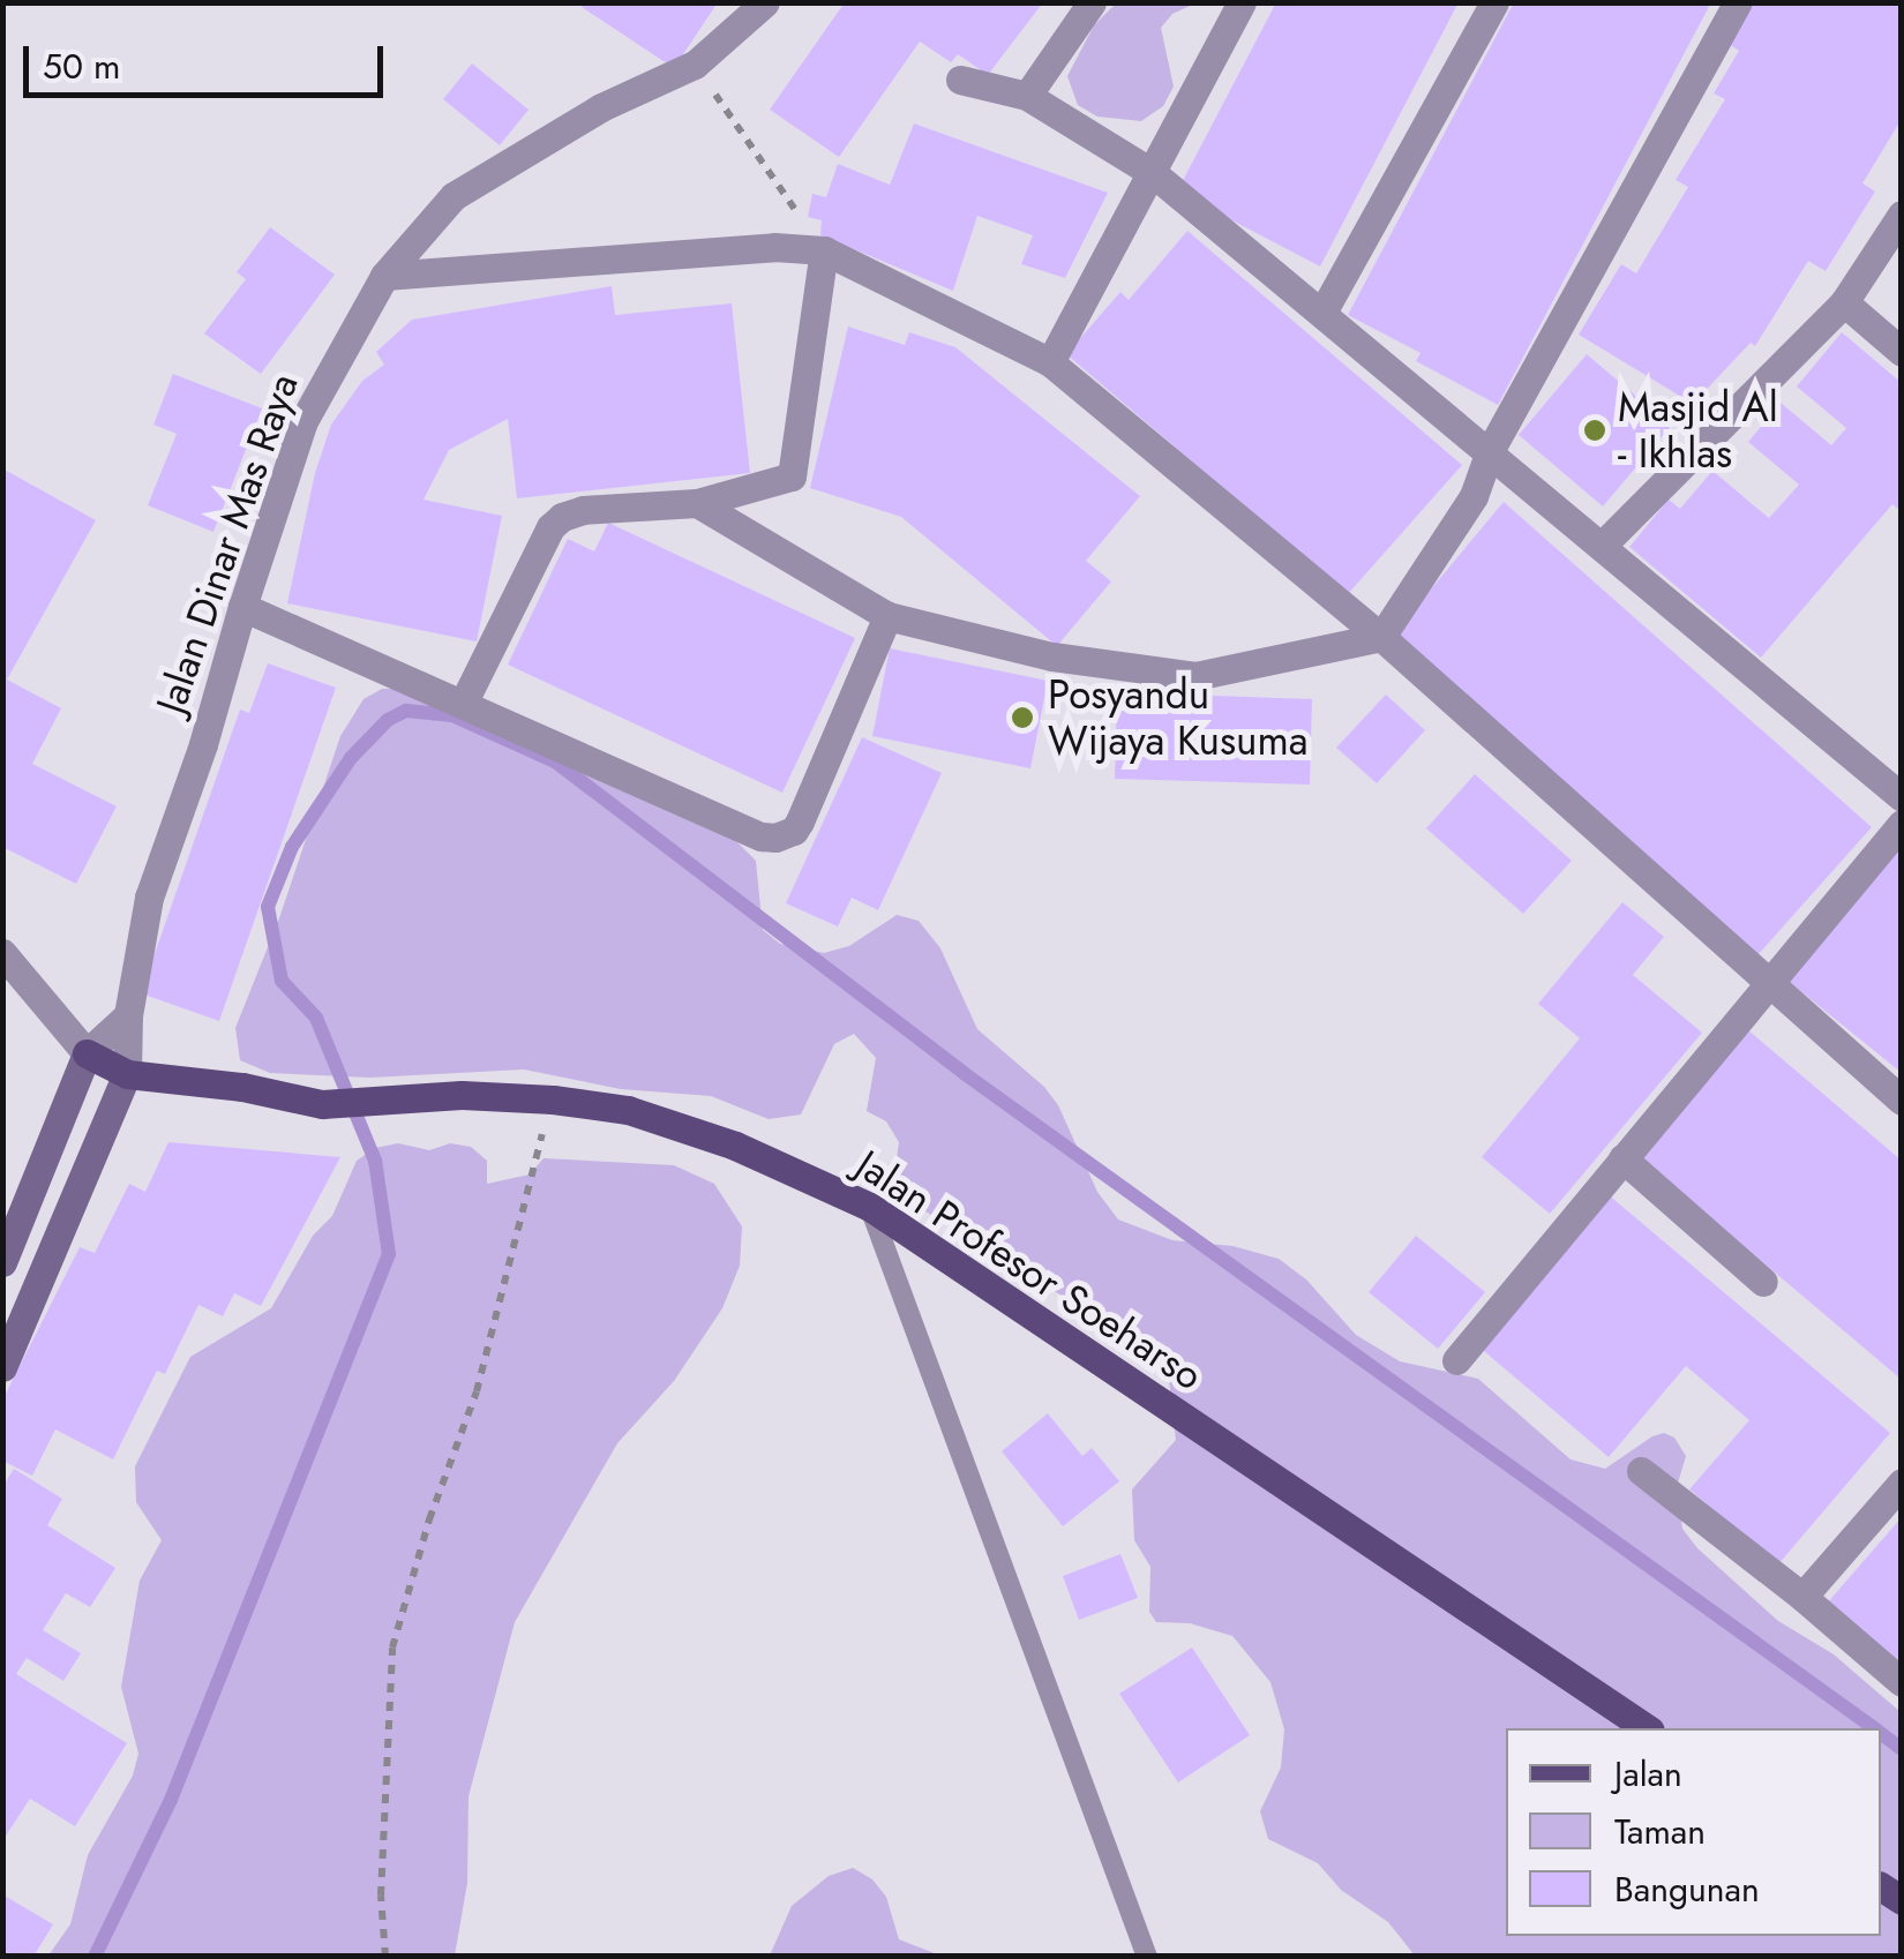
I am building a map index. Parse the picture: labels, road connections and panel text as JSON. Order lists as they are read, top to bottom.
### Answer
{
  "streets": {
    "main road": ["Jalan Profesor Soeharso"],
    "street": ["Jalan Dinar Mas Raya"]
  },
  "crossings": [
    ["Jalan Dinar Mas Raya", "Jalan Profesor Soeharso"]
  ],
  "places": ["Masjid Al - Ikhlas", "Posyandu Wijaya Kusuma"],
  "legend": ["Jalan", "Taman", "Bangunan"],
  "scale_bar": "50 m"
}
